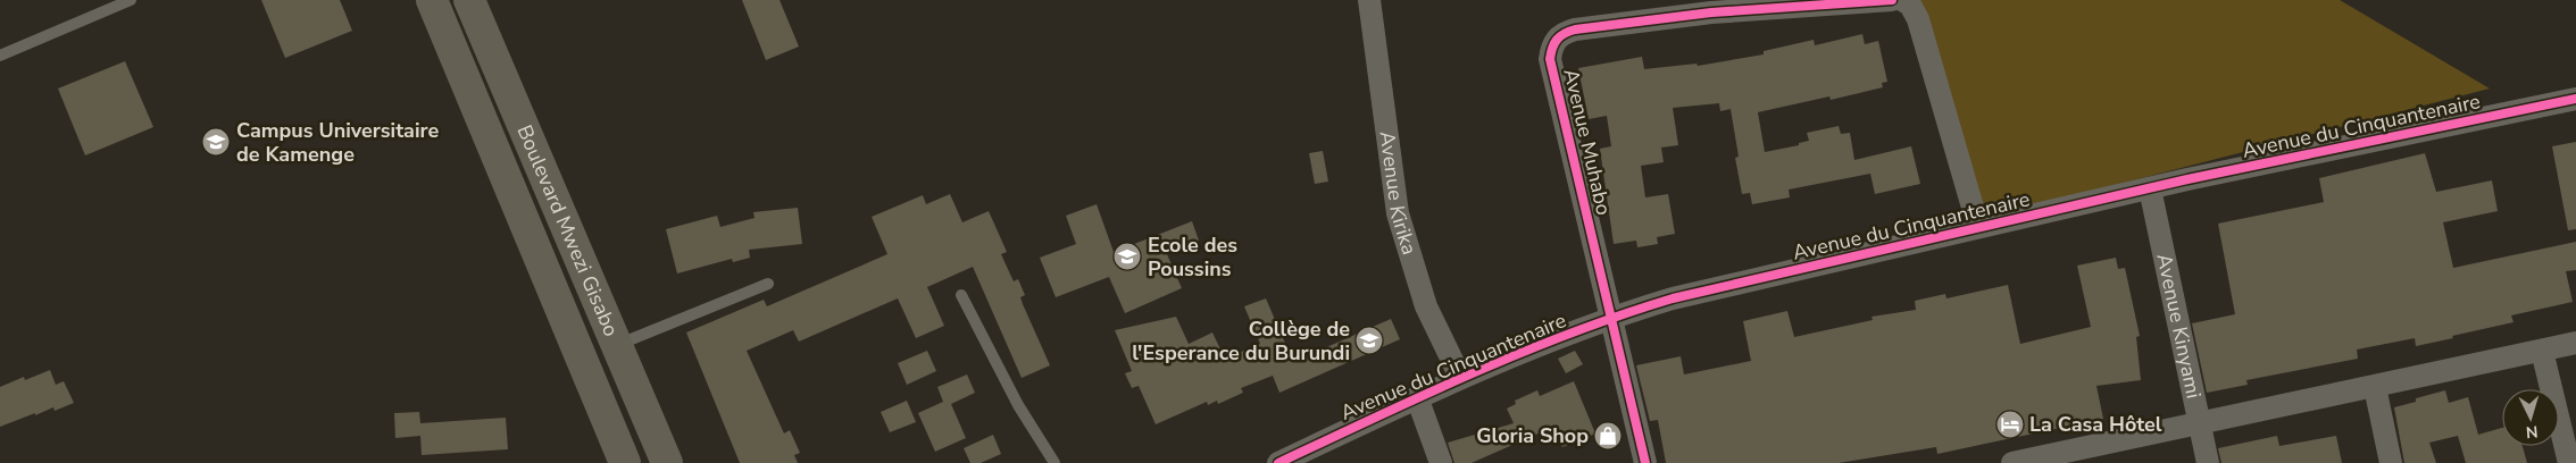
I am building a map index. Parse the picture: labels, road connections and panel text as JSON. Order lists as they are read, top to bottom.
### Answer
{
  "streets": {
    "main road": ["Boulevard Mwezi Gisabo"],
    "street": [
      "Avenue du Cinquantenaire",
      "Avenue Muhabo",
      "Avenue Kirika",
      "Avenue Kinyami"
    ]
  },
  "crossings": [
    ["Avenue du Cinquantenaire", "Avenue Muhabo"],
    ["Avenue du Cinquantenaire", "Avenue Kirika"],
    ["Avenue du Cinquantenaire", "Avenue Kinyami"]
  ],
  "places": {
    "school or university": ["Campus Universitaire de Kamenge", "Ecole des Poussins", "Collège de l'Esperance du Burundi"],
    "hotel": ["La Casa Hôtel"],
    "shop": ["Gloria Shop"]
  },
  "north": "bottom"
}
